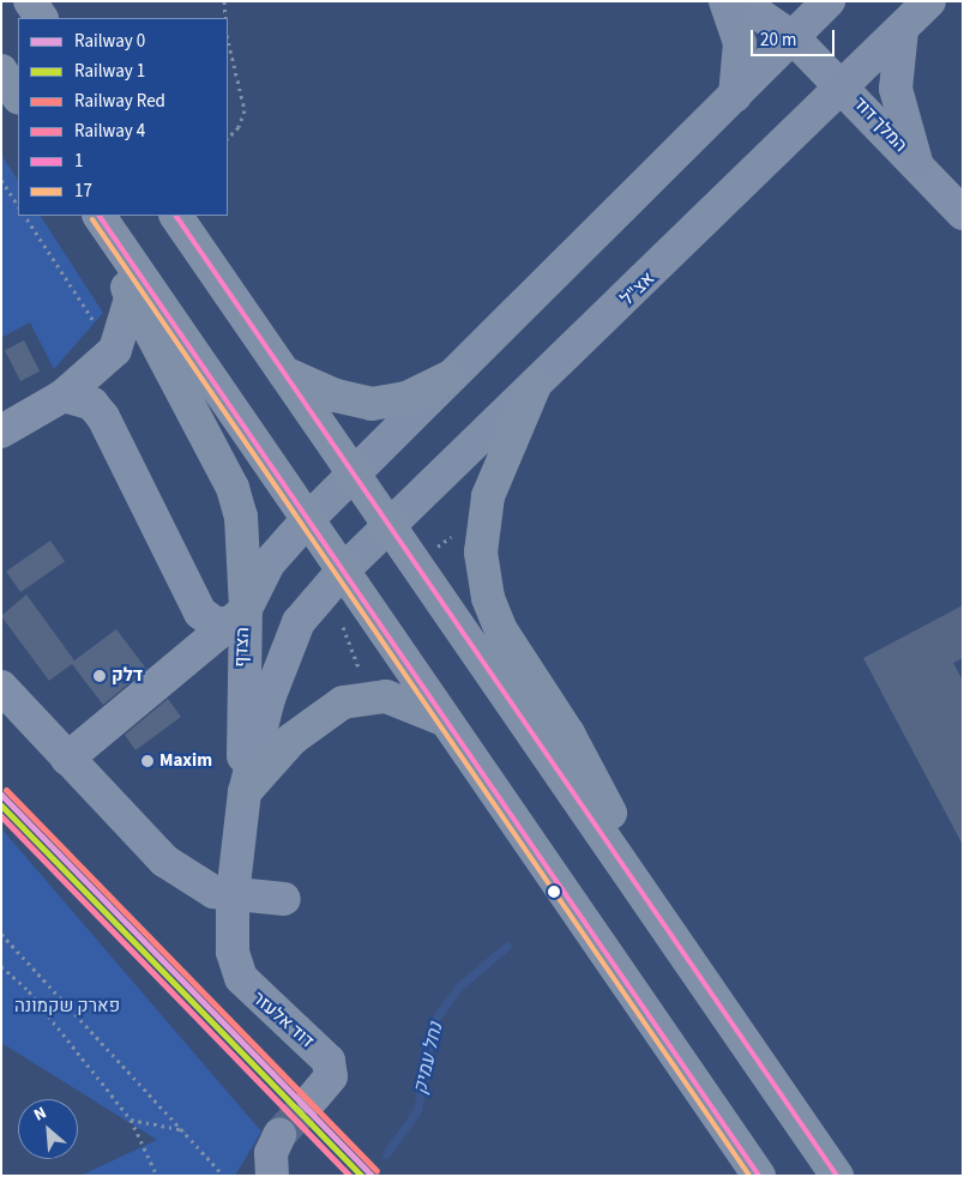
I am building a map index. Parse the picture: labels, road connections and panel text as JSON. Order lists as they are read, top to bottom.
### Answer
{
  "streets": {
    "main road": ["אצ\"ל"],
    "street": ["המלך דוד", "הצדף", "דוד אלעזר"]
  },
  "crossings": [
    ["המלך דוד", "אצ\"ל"],
    ["אצ\"ל", "הצדף"],
    ["הצדף", "דוד אלעזר"]
  ],
  "water": ["נחל עמיק"],
  "parks": ["פארק שקמונה"],
  "places": ["דלק", "Maxim"],
  "lines": [
    "transit line 1",
    "transit line 17",
    "rail line Red",
    "rail line 0",
    "rail line 1",
    "rail line 4"
  ],
  "legend": [
    "Railway 0",
    "Railway 1",
    "Railway Red",
    "Railway 4",
    "1",
    "17"
  ],
  "scale_bar": "20 m",
  "north": "top left"
}
